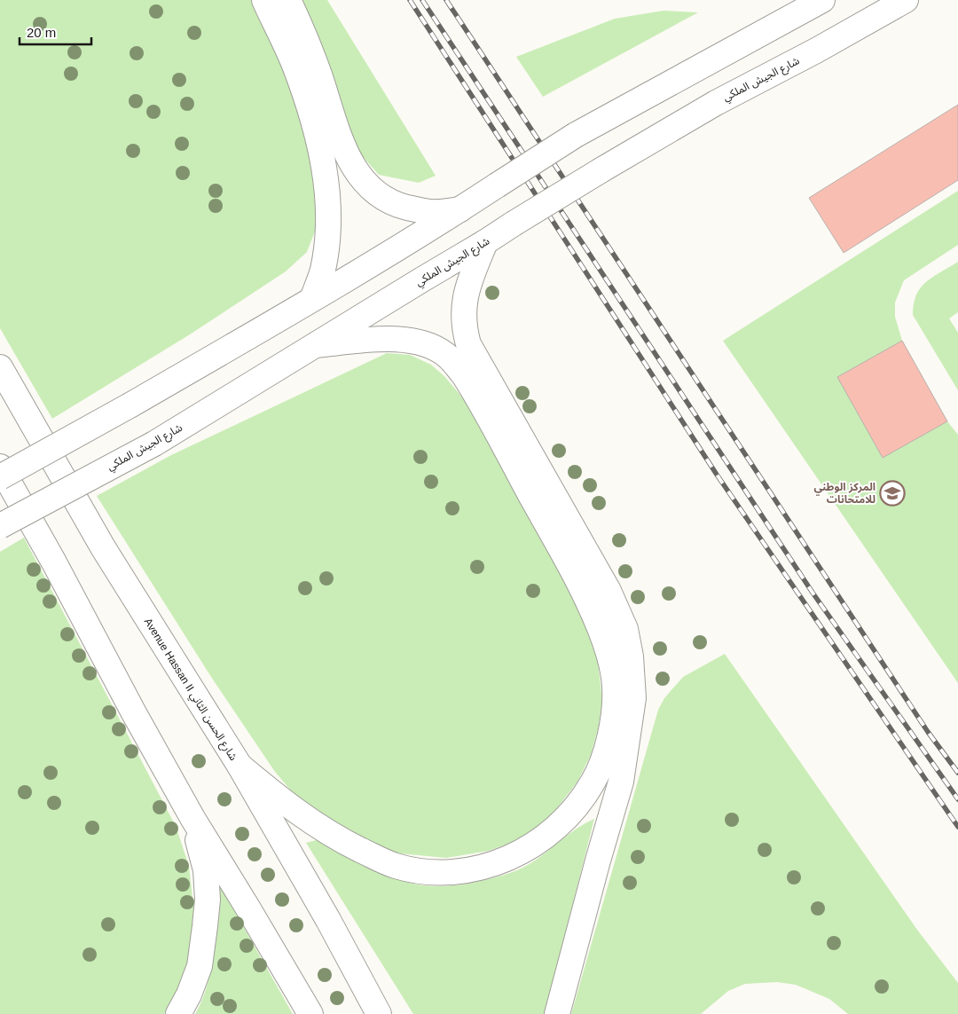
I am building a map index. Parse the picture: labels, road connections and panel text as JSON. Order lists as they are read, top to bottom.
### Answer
{
  "streets": {
    "main road": ["شارع الجيش الملكي", "Avenue Hassan II شارع الحسن الثاني"]
  },
  "places": {
    "school or university": ["المركز الوطني للامتحانات"]
  },
  "scale_bar": "20 m"
}
